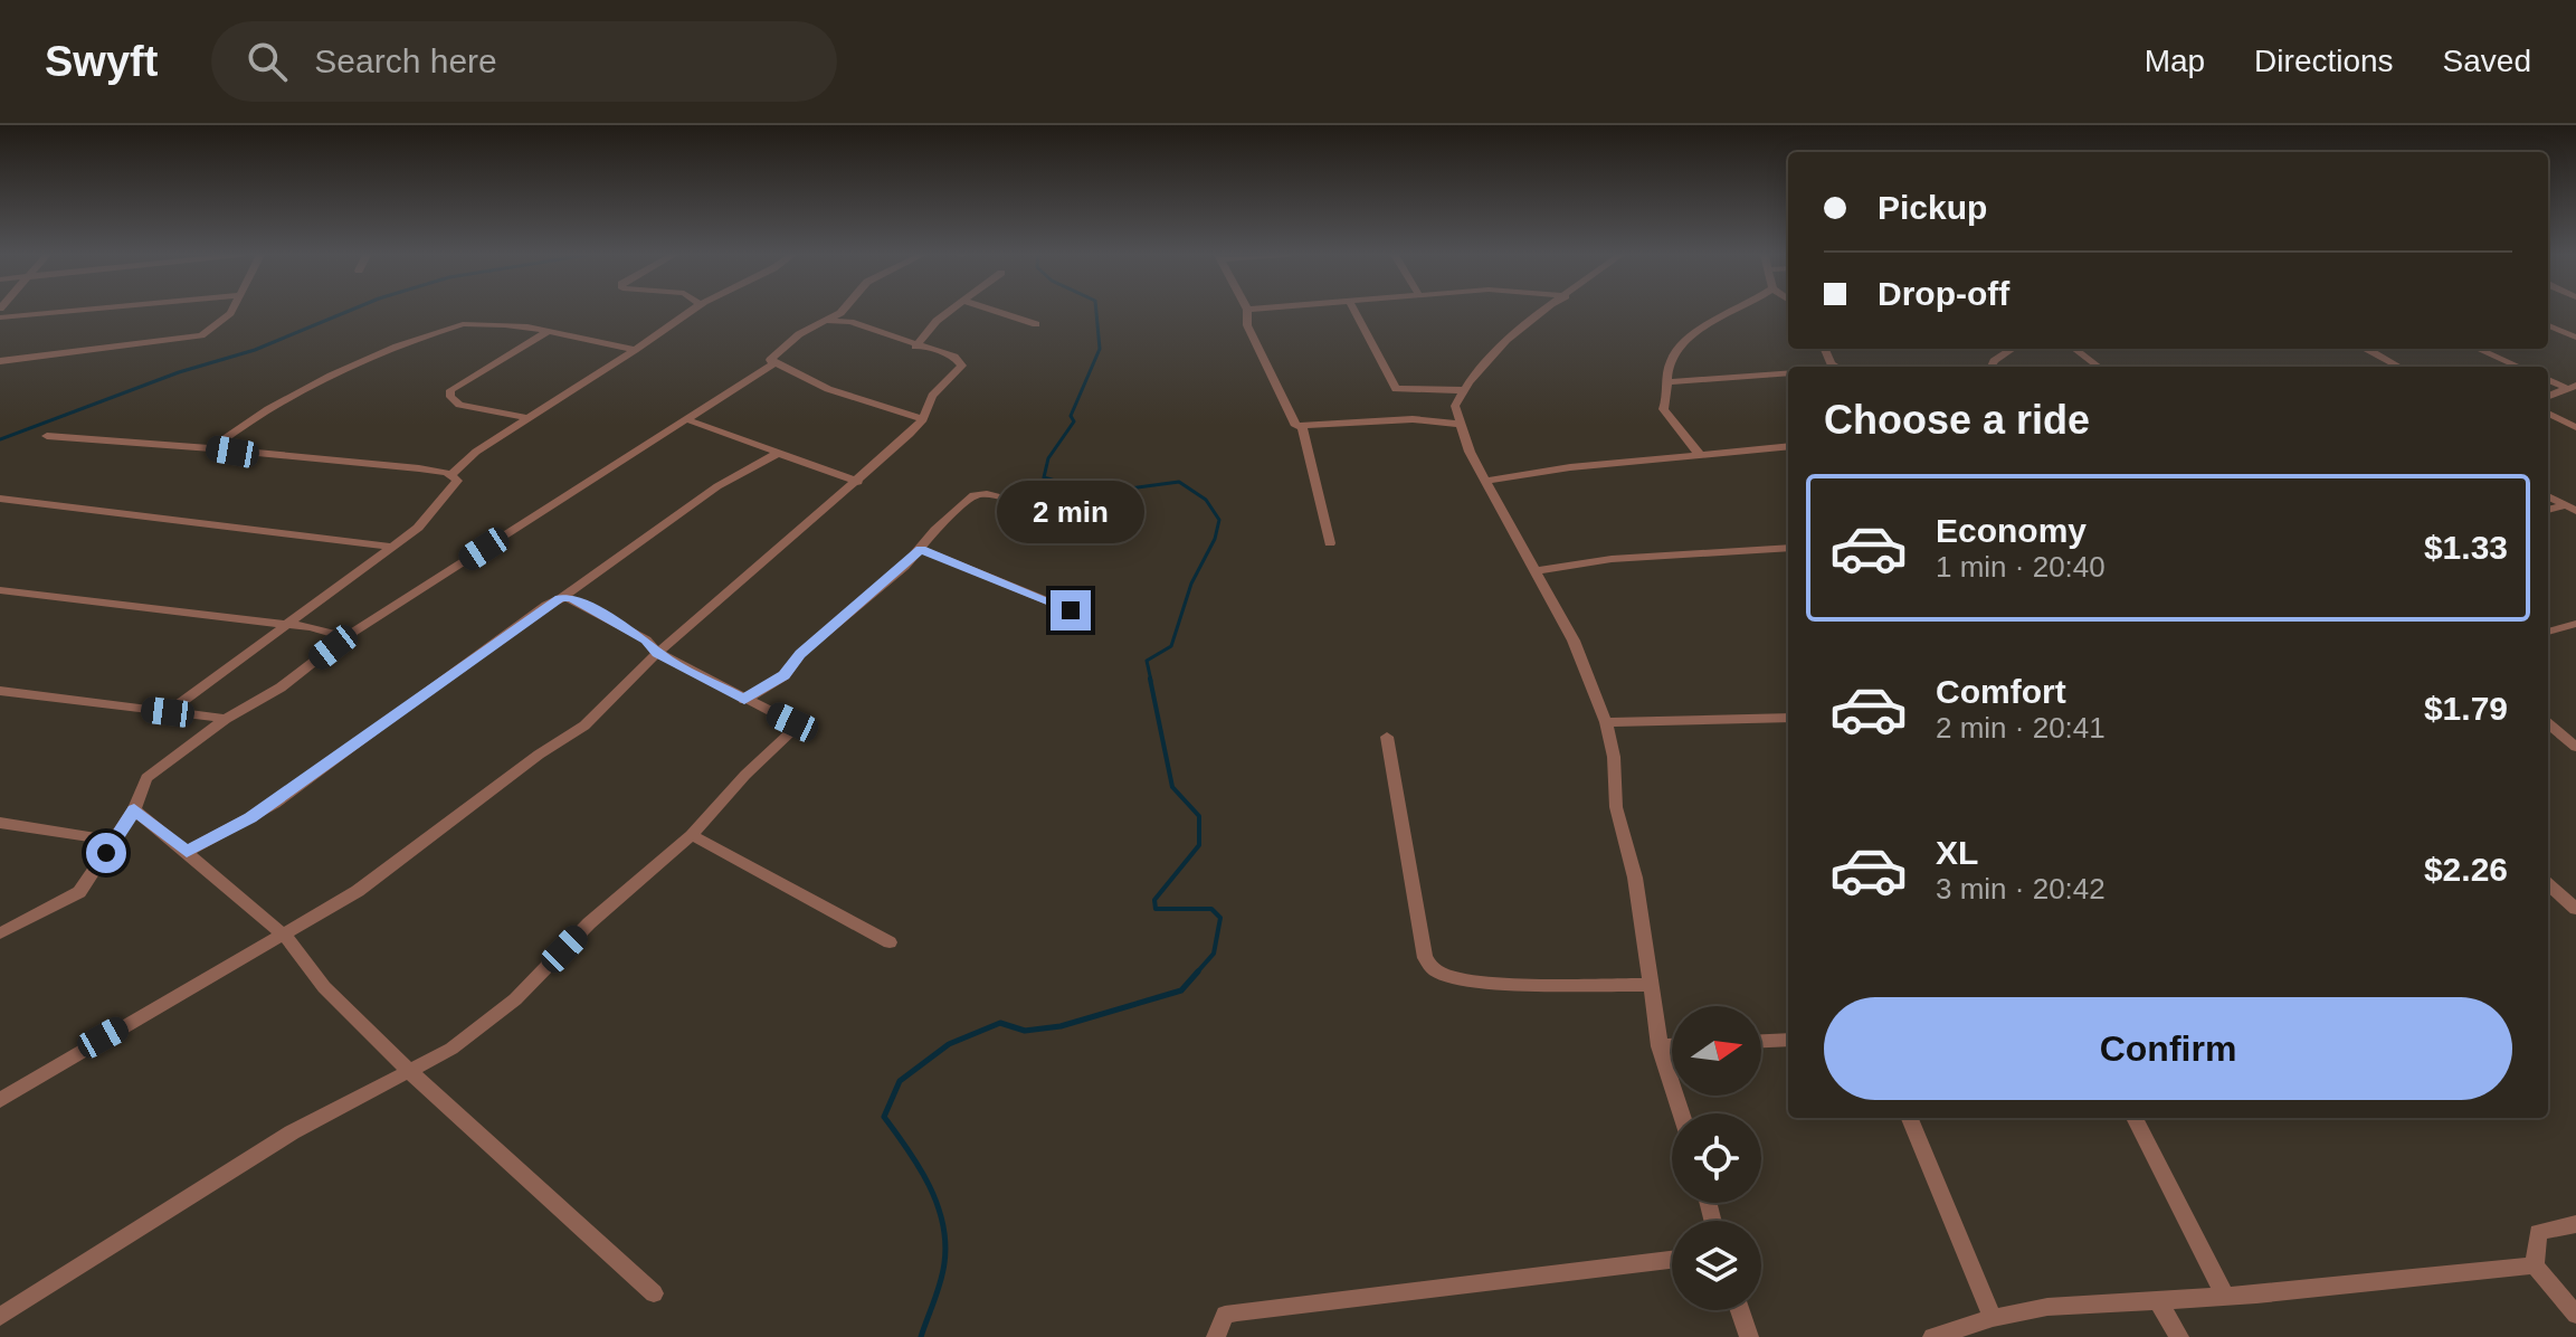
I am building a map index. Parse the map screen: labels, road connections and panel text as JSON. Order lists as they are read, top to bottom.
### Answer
{
  "north": "right",
  "page": {
    "header": "Swyft",
    "search": "Search here",
    "nav": ["Map", "Directions", "Saved"],
    "banner": ["Pickup", "Drop-off"],
    "heading": "Choose a ride",
    "list": [
      {
        "name": "Economy",
        "note": "1 min · 20:40",
        "value": "$1.33"
      },
      {
        "name": "Comfort",
        "note": "2 min · 20:41",
        "value": "$1.79"
      },
      {
        "name": "XL",
        "note": "3 min · 20:42",
        "value": "$2.26"
      }
    ],
    "bubble": "2 min",
    "buttons": "Confirm"
  }
}
